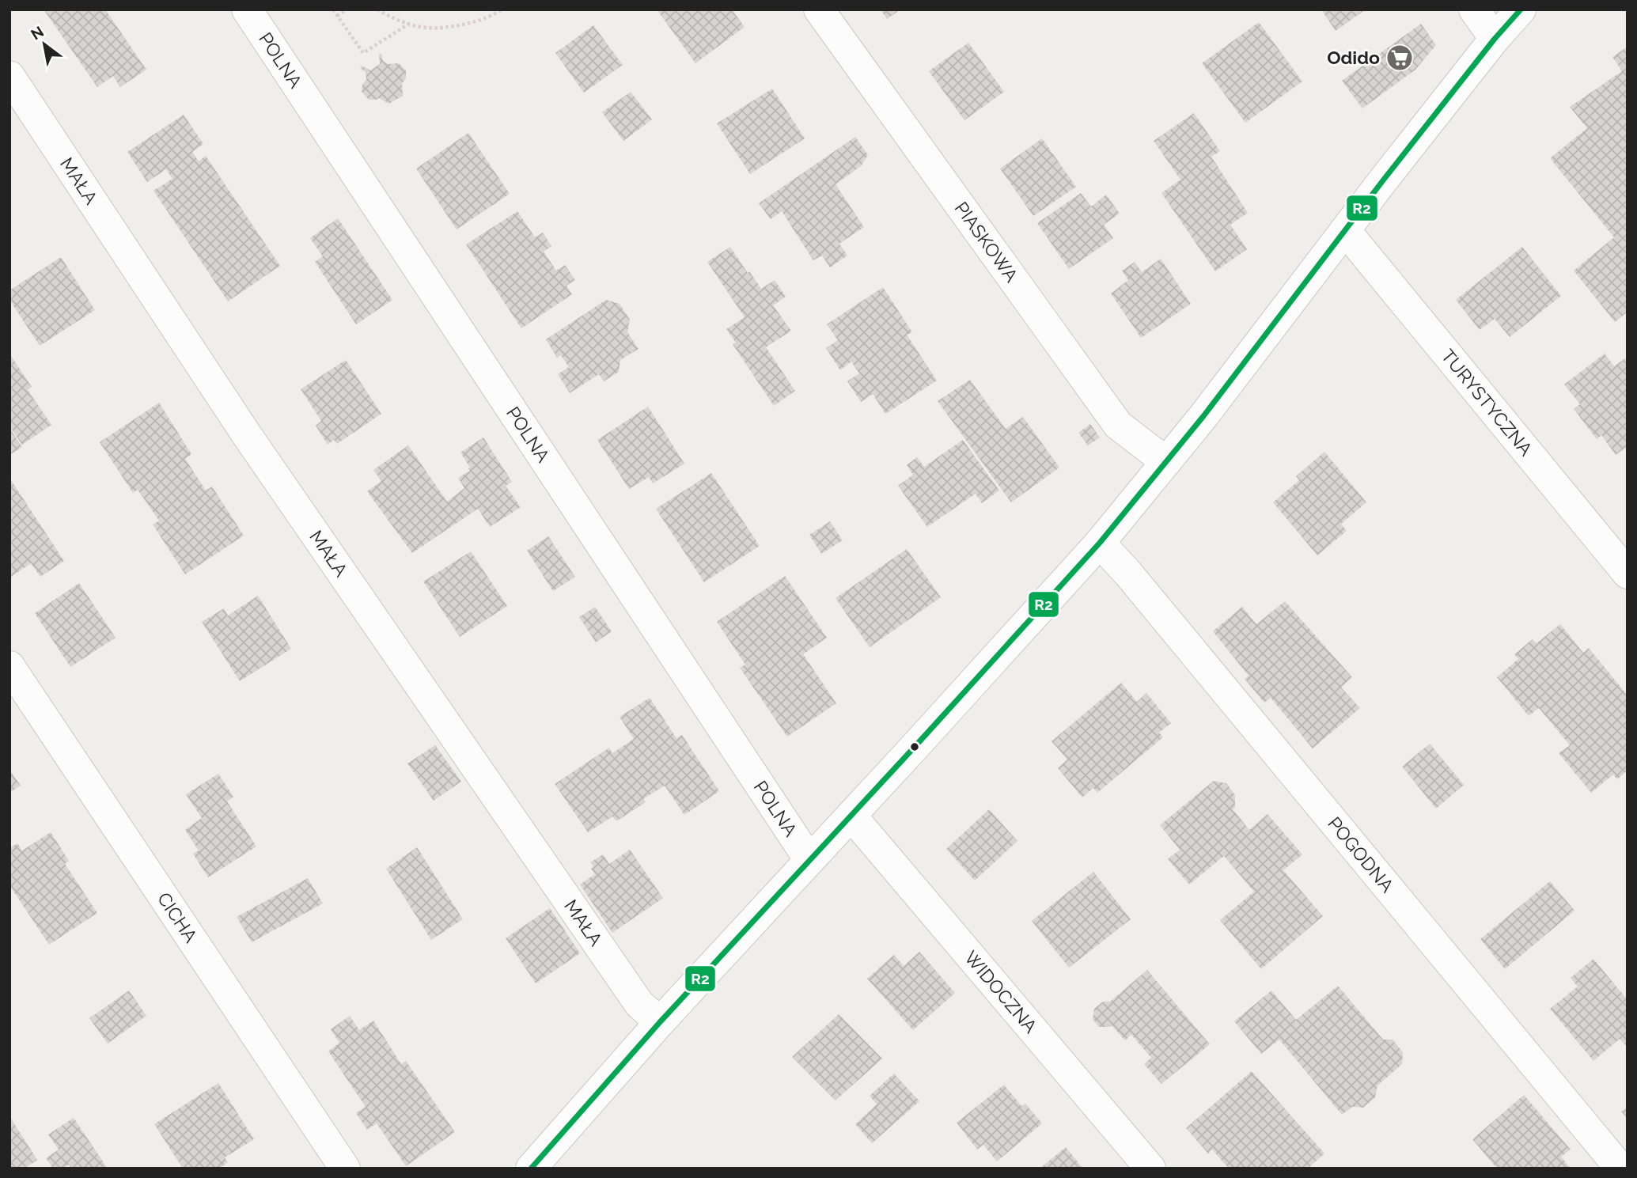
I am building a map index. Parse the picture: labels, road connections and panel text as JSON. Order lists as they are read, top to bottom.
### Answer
{
  "streets": {
    "street": [
      "POLNA",
      "MAŁA",
      "PIASKOWA",
      "TURYSTYCZNA",
      "POGODNA",
      "CICHA",
      "WIDOCZNA"
    ]
  },
  "places": {
    "supermarket": ["Odido"]
  },
  "lines": ["transit line R2"],
  "north": "top left"
}
